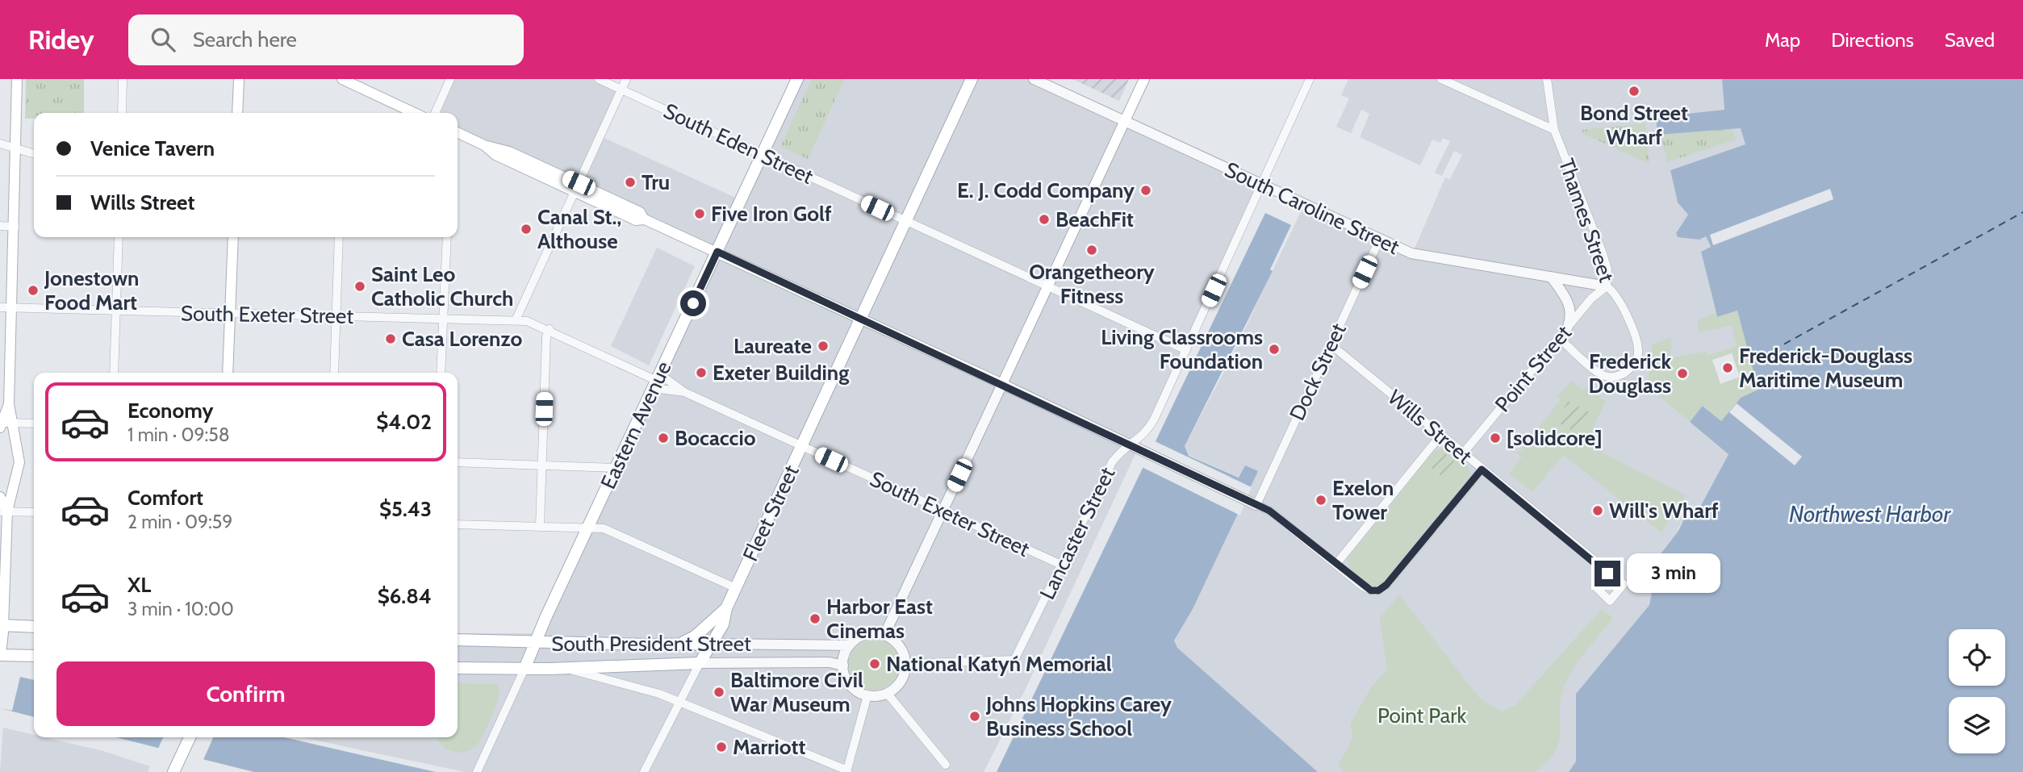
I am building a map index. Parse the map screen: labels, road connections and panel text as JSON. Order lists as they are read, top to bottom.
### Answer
{
  "streets": {
    "main road": ["Eastern Avenue", "Fleet Street", "South President Street"],
    "street": [
      "South Eden Street",
      "South Caroline Street",
      "Thames Street",
      "South Exeter Street",
      "Point Street",
      "Dock Street",
      "Wills Street",
      "Lancaster Street"
    ]
  },
  "crossings": [
    ["South Eden Street", "Eastern Avenue"],
    ["South Eden Street", "Fleet Street"],
    ["South Eden Street", "Lancaster Street"],
    ["South Caroline Street", "Thames Street"],
    ["South Caroline Street", "Point Street"],
    ["South Caroline Street", "Dock Street"],
    ["South Caroline Street", "Lancaster Street"],
    ["Thames Street", "Point Street"],
    ["South Exeter Street", "Eastern Avenue"],
    ["South Exeter Street", "Fleet Street"],
    ["South Exeter Street", "Lancaster Street"],
    ["Point Street", "Wills Street"],
    ["Dock Street", "Wills Street"],
    ["Eastern Avenue", "South President Street"],
    ["Fleet Street", "South President Street"],
    ["Lancaster Street", "South President Street"]
  ],
  "water": ["Northwest Harbor"],
  "parks": ["Point Park"],
  "places": [
    "Bond Street Wharf",
    "Tru",
    "E. J. Codd Company",
    "Five Iron Golf",
    "BeachFit",
    "Canal St., Althouse",
    "Orangetheory Fitness",
    "Saint Leo Catholic Church",
    "Jonestown Food Mart",
    "Casa Lorenzo",
    "Laureate",
    "Living Classrooms Foundation",
    "Frederick-Douglass Maritime Museum",
    "Exeter Building",
    "Frederick Douglass",
    "Bocaccio",
    "[solidcore]",
    "Exelon Tower",
    "Will's Wharf",
    "Harbor East Cinemas",
    "National Katyń Memorial",
    "Baltimore Civil War Museum",
    "Johns Hopkins Carey Business School",
    "Marriott"
  ],
  "page": {
    "header": "Ridey",
    "search": "Search here",
    "nav": ["Map", "Directions", "Saved"],
    "banner": ["Venice Tavern", "Wills Street"],
    "list": [
      {
        "name": "Economy",
        "note": "1 min · 09:58",
        "value": "$4.02"
      },
      {
        "name": "Comfort",
        "note": "2 min · 09:59",
        "value": "$5.43"
      },
      {
        "name": "XL",
        "note": "3 min · 10:00",
        "value": "$6.84"
      }
    ],
    "bubble": "3 min",
    "buttons": "Confirm"
  }
}
